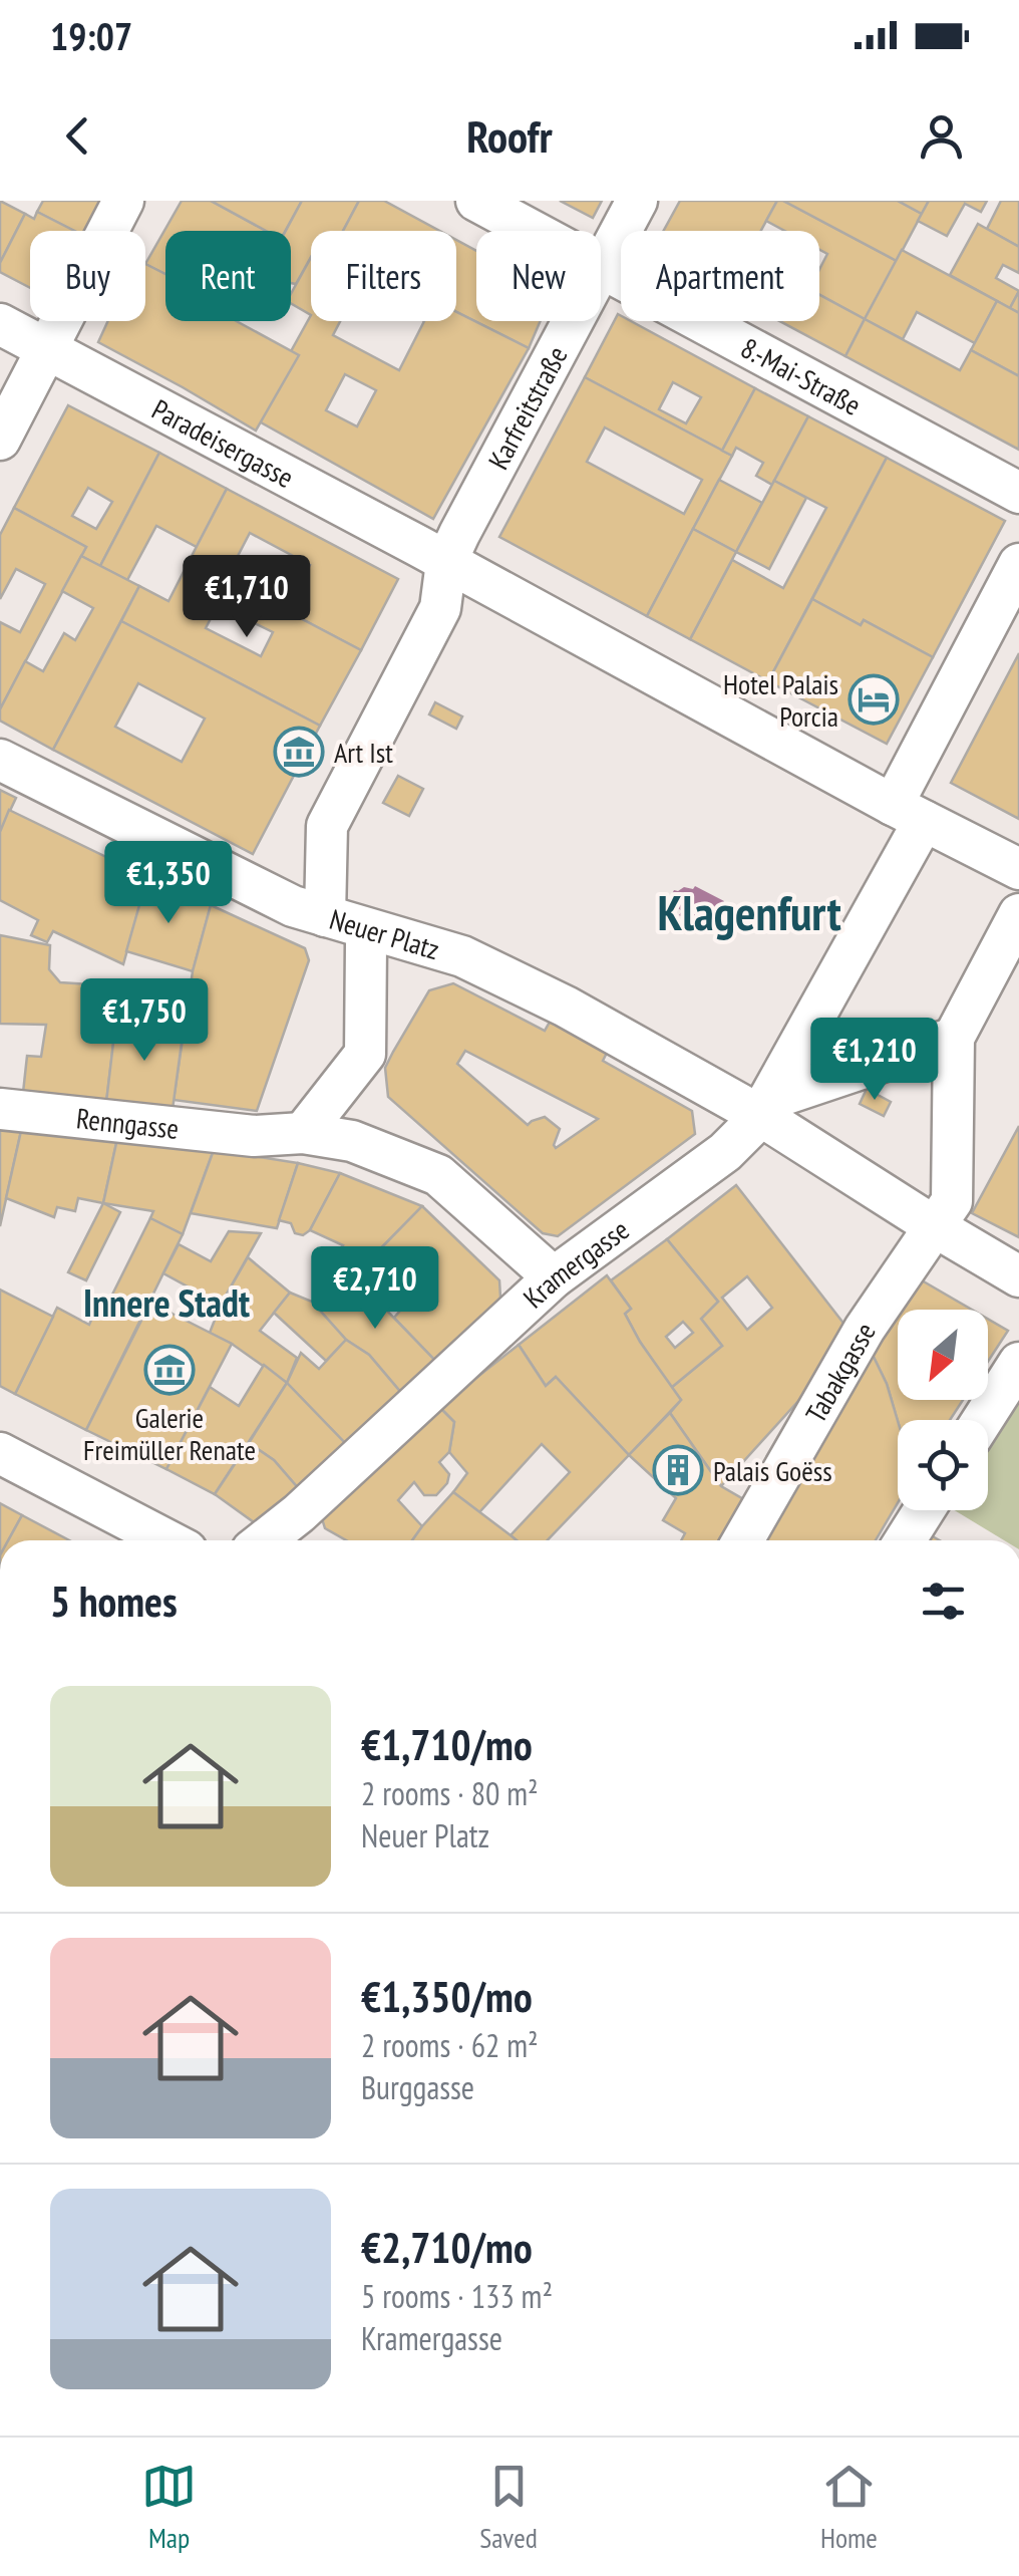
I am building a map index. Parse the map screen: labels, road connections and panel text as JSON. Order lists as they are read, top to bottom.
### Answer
{
  "streets": {
    "street": [
      "8.-Mai-Straße",
      "Karfreitstraße",
      "Paradeisergasse",
      "Neuer Platz",
      "Renngasse",
      "Kramergasse",
      "Tabakgasse"
    ]
  },
  "crossings": [
    ["8.-Mai-Straße", "Karfreitstraße"],
    ["Karfreitstraße", "Paradeisergasse"],
    ["Karfreitstraße", "Neuer Platz"],
    ["Paradeisergasse", "Neuer Platz"],
    ["Neuer Platz", "Kramergasse"],
    ["Neuer Platz", "Tabakgasse"],
    ["Renngasse", "Kramergasse"]
  ],
  "districts": ["Klagenfurt", "Innere Stadt"],
  "places": {
    "hotel": ["Hotel Palais Porcia"],
    "museum": ["Art Ist", "Galerie Freimüller Renate"],
    "building": ["Palais Goëss"]
  },
  "north": "bottom left",
  "page": {
    "status": "19:07",
    "header": "Roofr",
    "chip": [
      "Buy",
      "Rent",
      "Filters",
      "New",
      "Apartment"
    ],
    "price": [
      "€1,710",
      "€1,350",
      "€1,750",
      "€1,210",
      "€2,710"
    ],
    "heading": "5 homes",
    "list": [
      {
        "name": "€1,710/mo",
        "note": "2 rooms · 80 m² · Neuer Platz"
      },
      {
        "name": "€1,350/mo",
        "note": "2 rooms · 62 m² · Burggasse"
      },
      {
        "name": "€2,710/mo",
        "note": "5 rooms · 133 m² · Kramergasse"
      }
    ],
    "tabs": ["Map", "Saved", "Home"]
  }
}
